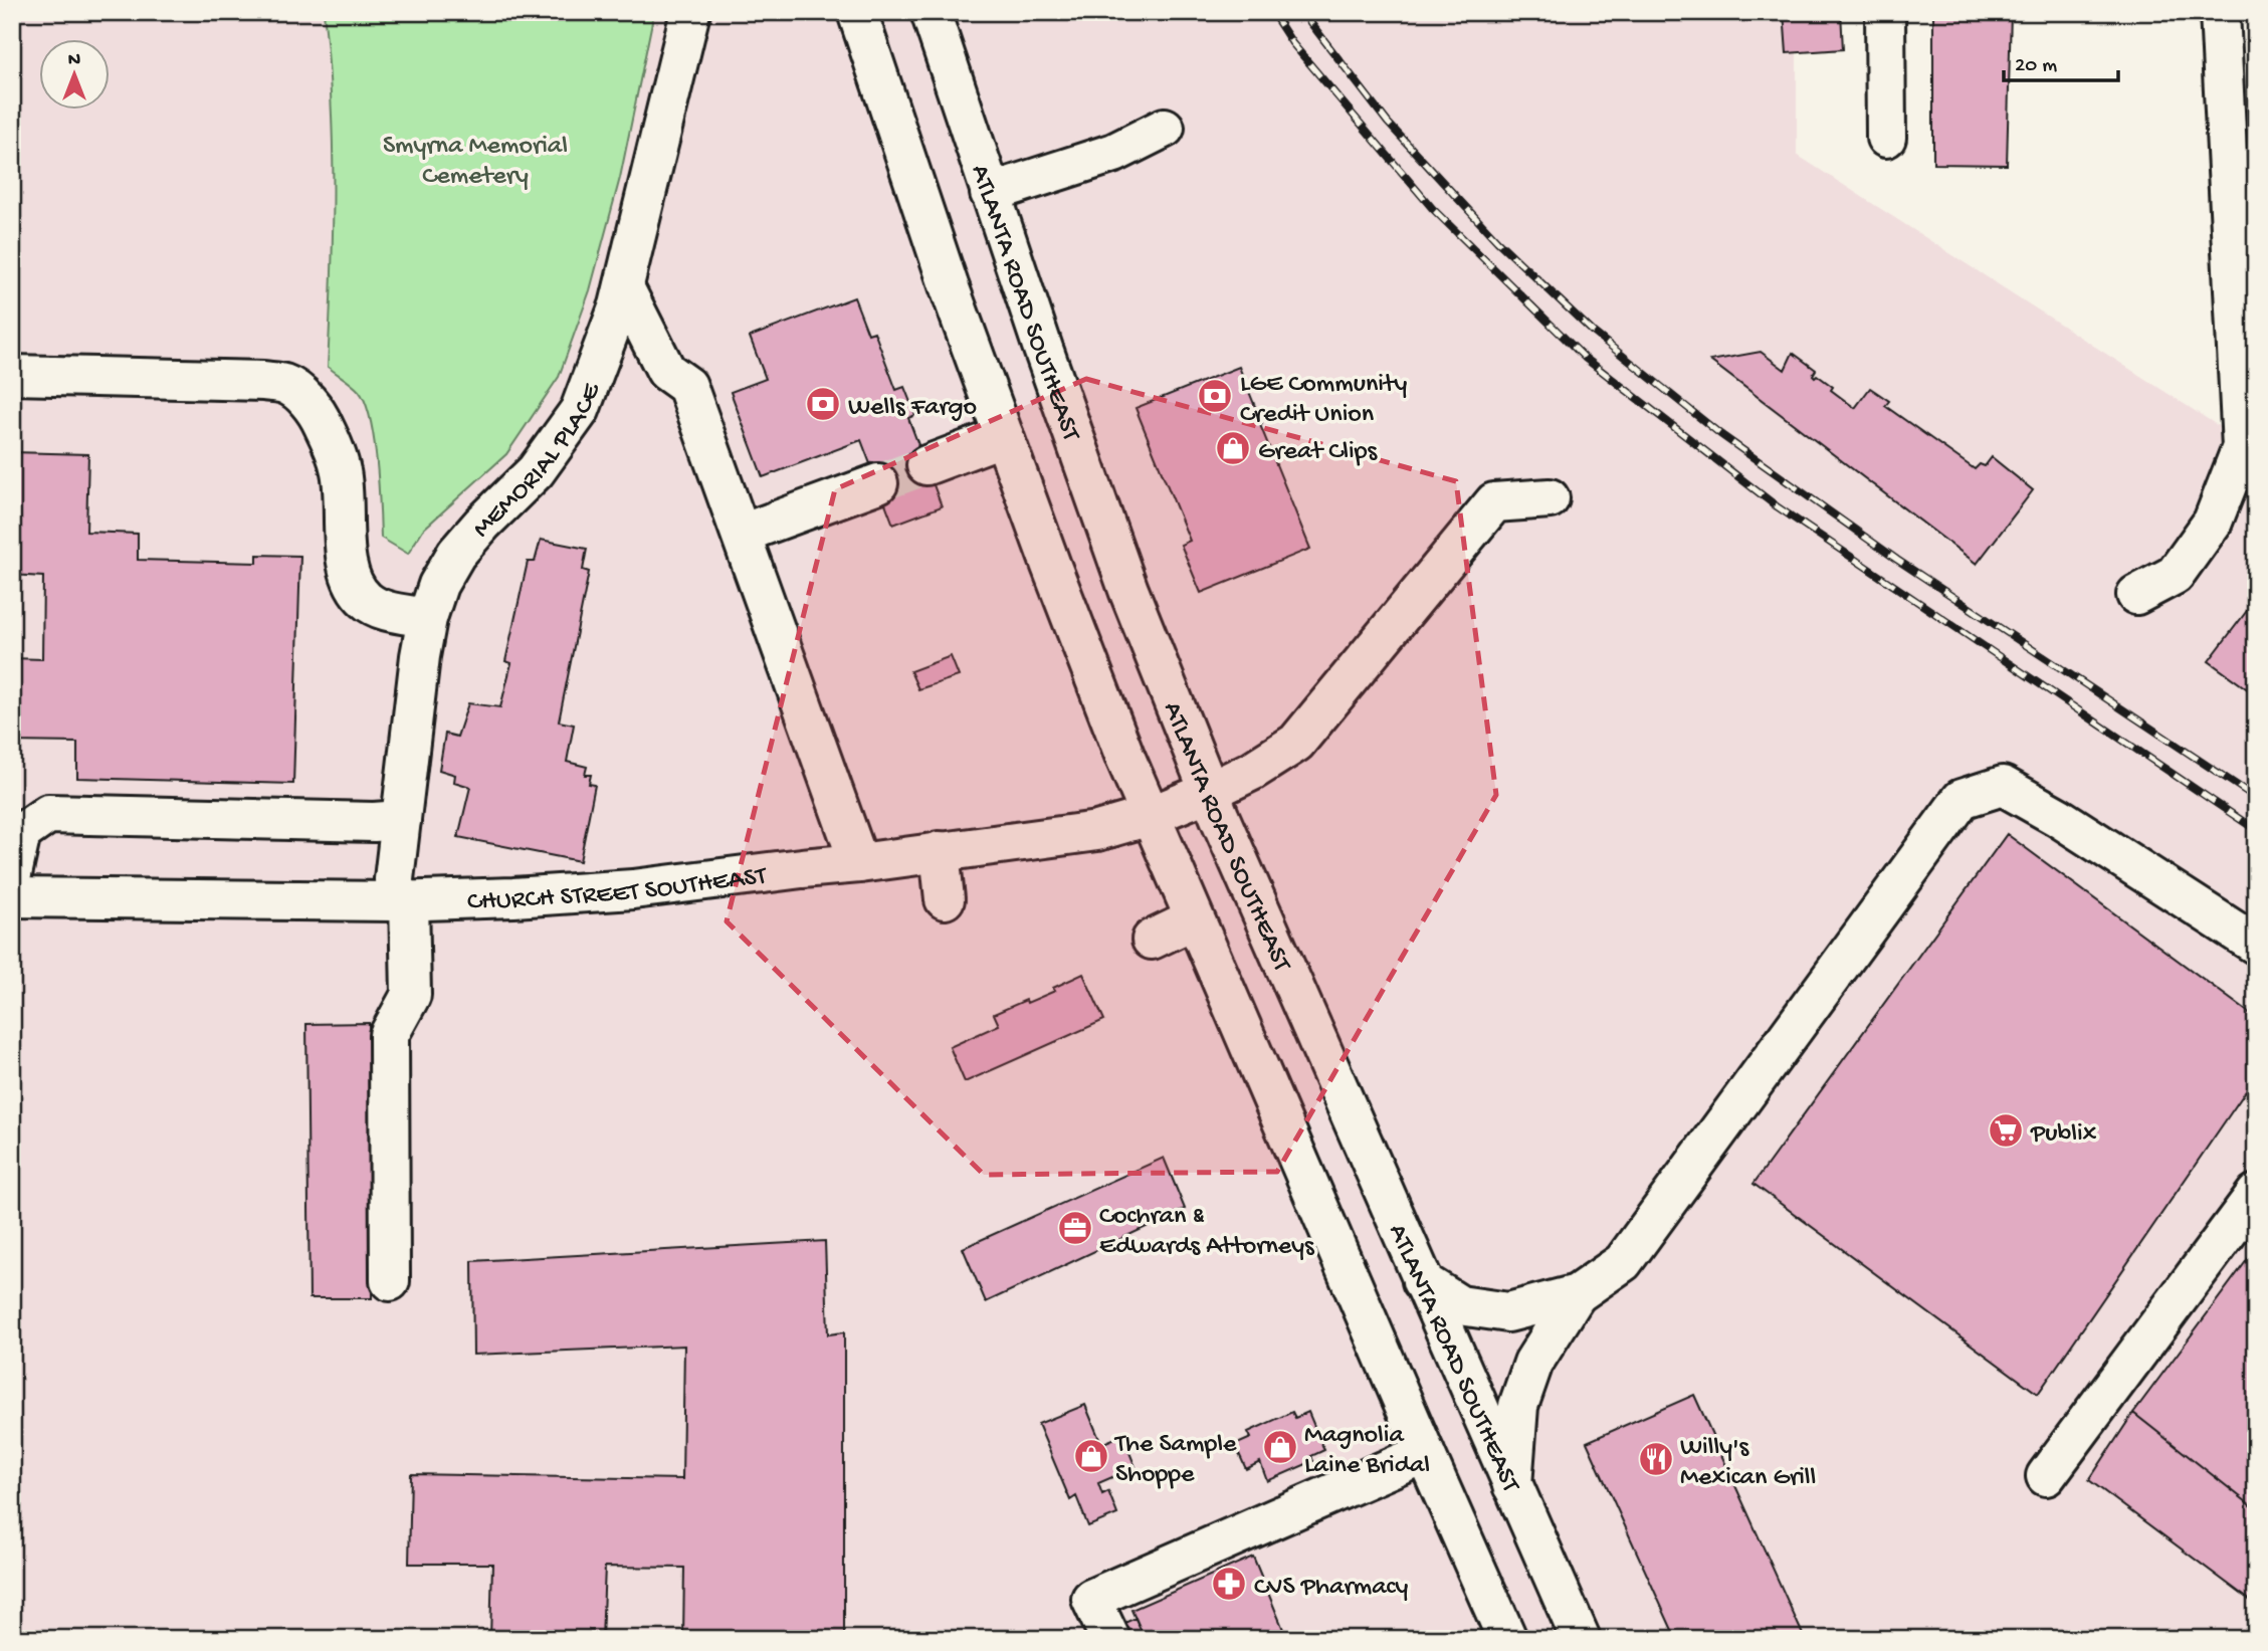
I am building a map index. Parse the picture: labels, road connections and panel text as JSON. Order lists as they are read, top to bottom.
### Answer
{
  "streets": {
    "main road": ["ATLANTA ROAD SOUTHEAST", "MEMORIAL PLACE", "CHURCH STREET SOUTHEAST"]
  },
  "crossings": [
    ["ATLANTA ROAD SOUTHEAST", "CHURCH STREET SOUTHEAST"],
    ["MEMORIAL PLACE", "CHURCH STREET SOUTHEAST"]
  ],
  "parks": ["Smyrna Memorial Cemetery"],
  "places": {
    "bank": ["LGE Community Credit Union", "Wells Fargo"],
    "shop": ["Great Clips", "Magnolia Laine Bridal", "The Sample Shoppe"],
    "supermarket": ["Publix"],
    "office": ["Cochran & Edwards Attorneys"],
    "restaurant": ["Willy's Mexican Grill"],
    "pharmacy": ["CVS Pharmacy"]
  },
  "scale_bar": "20 m",
  "north": "top"
}
